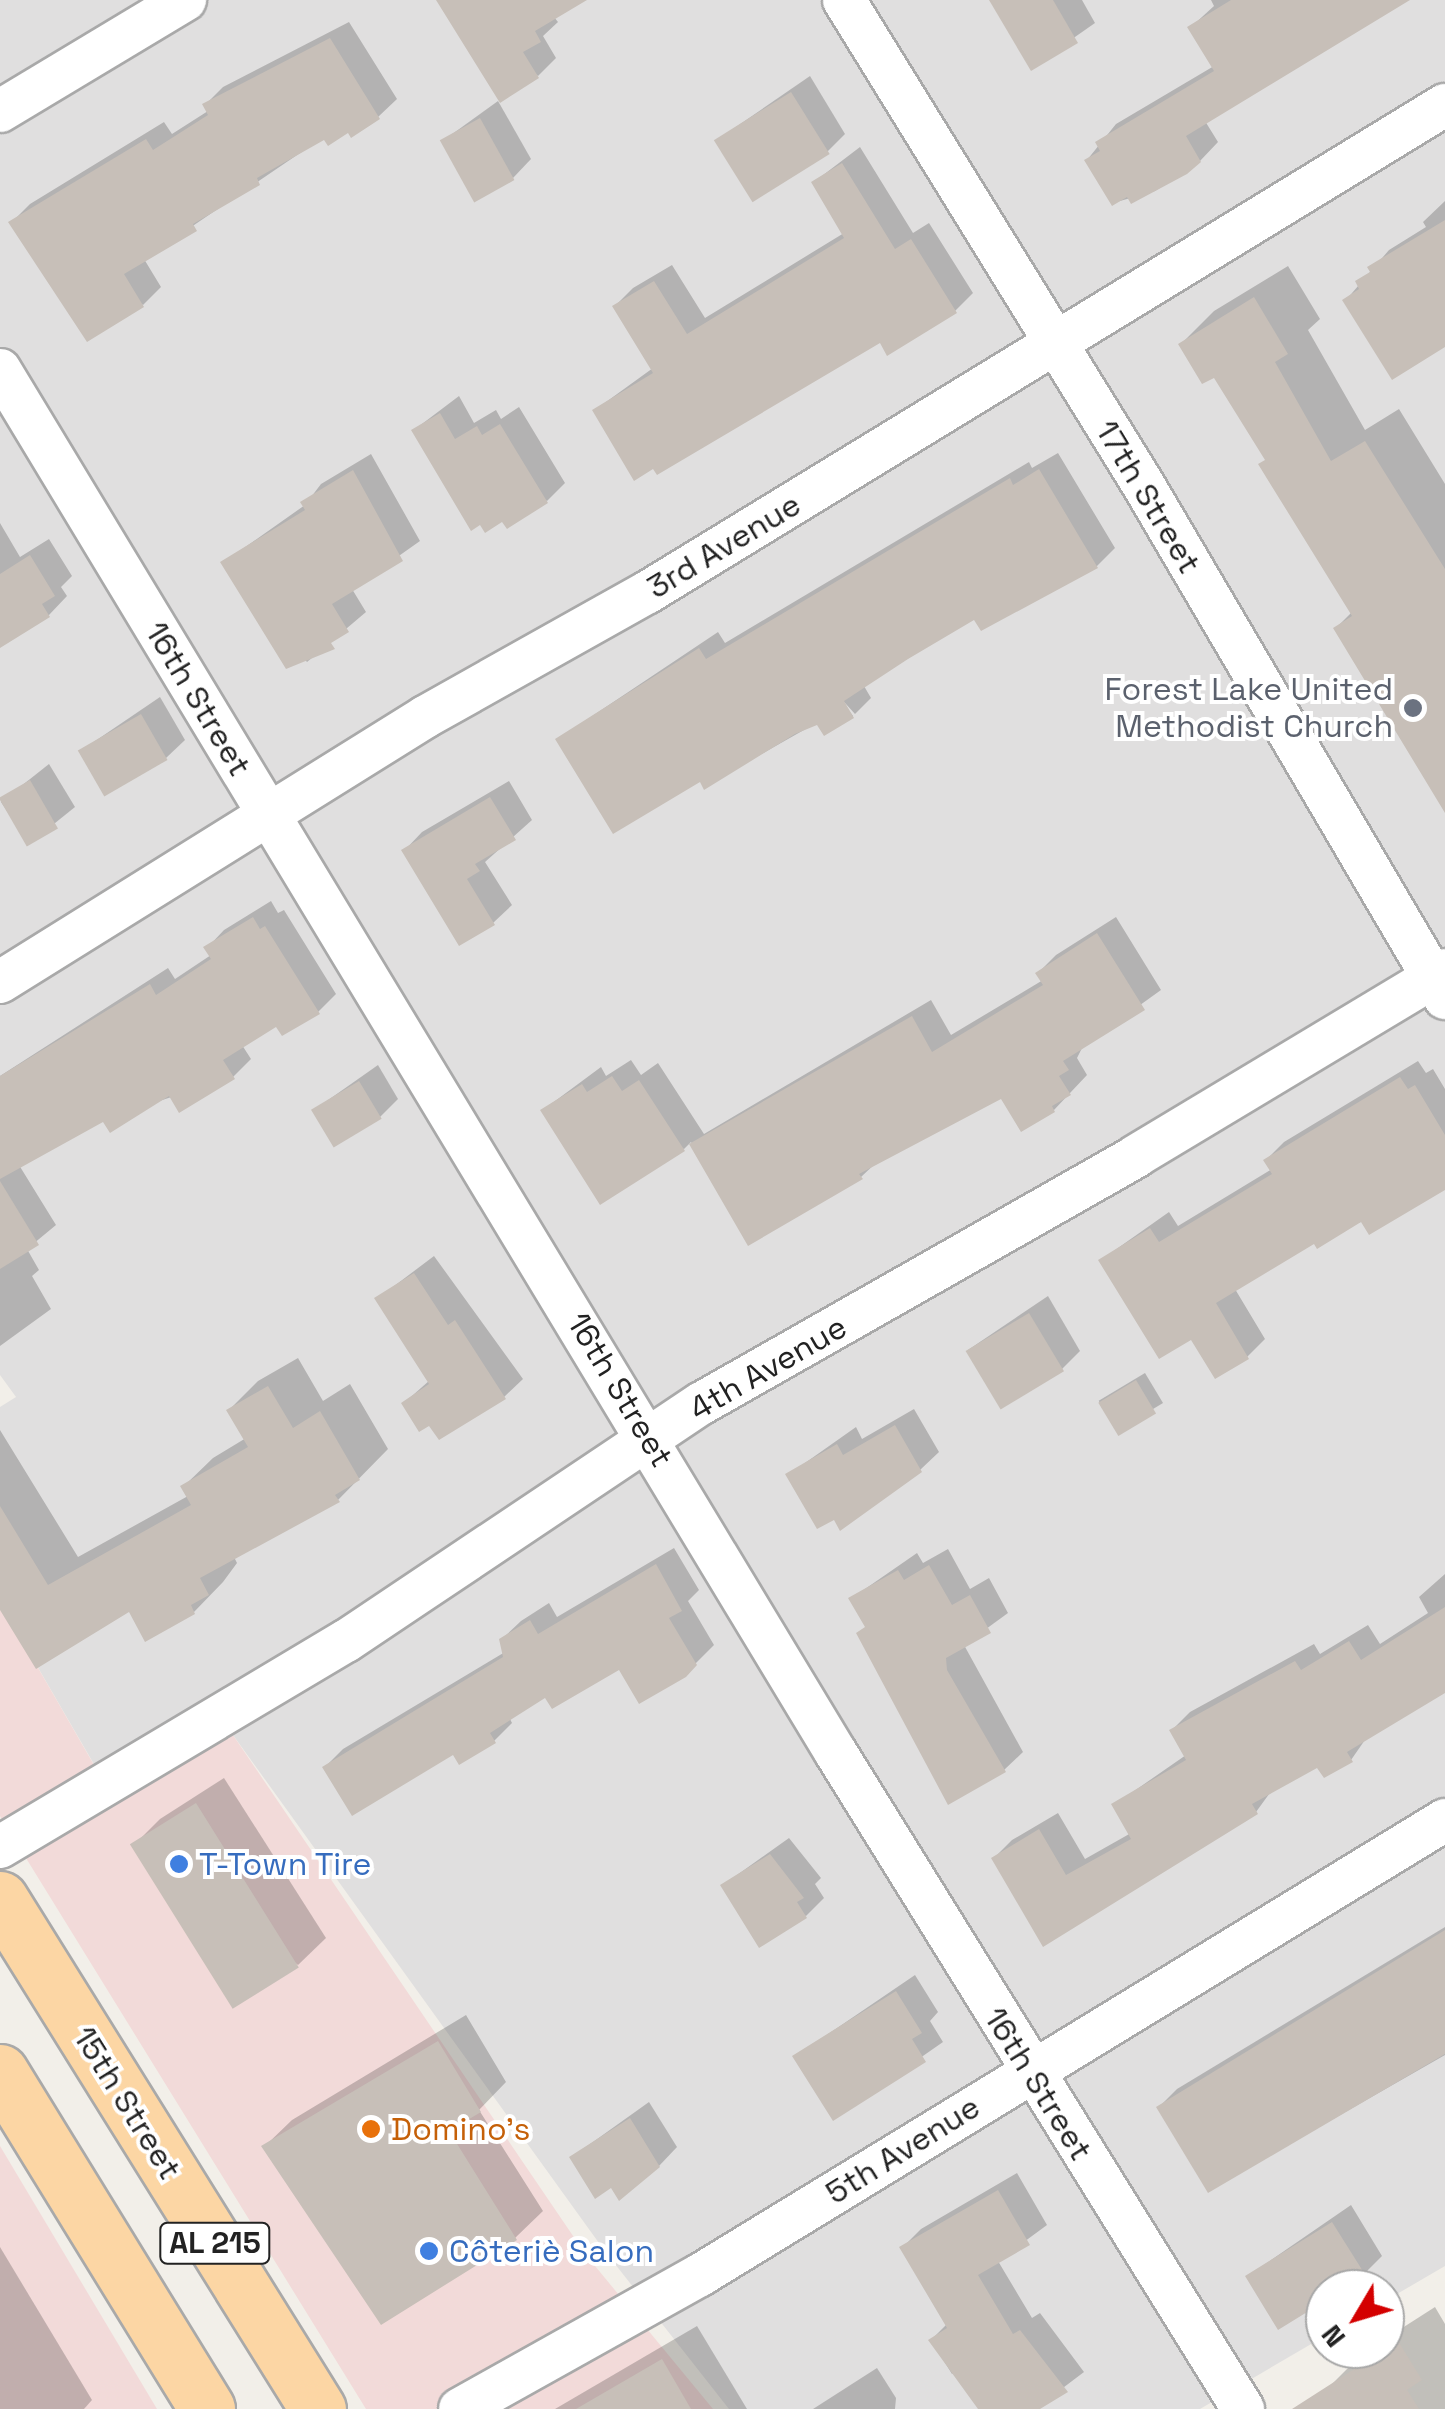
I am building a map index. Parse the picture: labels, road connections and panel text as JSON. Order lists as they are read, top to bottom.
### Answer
{
  "streets": {
    "main road": ["15th Street", "AL 215"],
    "street": [
      "17th Street",
      "3rd Avenue",
      "16th Street",
      "4th Avenue",
      "5th Avenue"
    ]
  },
  "crossings": [
    ["17th Street", "3rd Avenue"],
    ["17th Street", "4th Avenue"],
    ["3rd Avenue", "16th Street"],
    ["16th Street", "4th Avenue"],
    ["16th Street", "5th Avenue"]
  ],
  "places": [
    "Forest Lake United Methodist Church",
    "T-Town Tire",
    "Domino's",
    "Côteriè Salon"
  ],
  "north": "bottom left"
}
